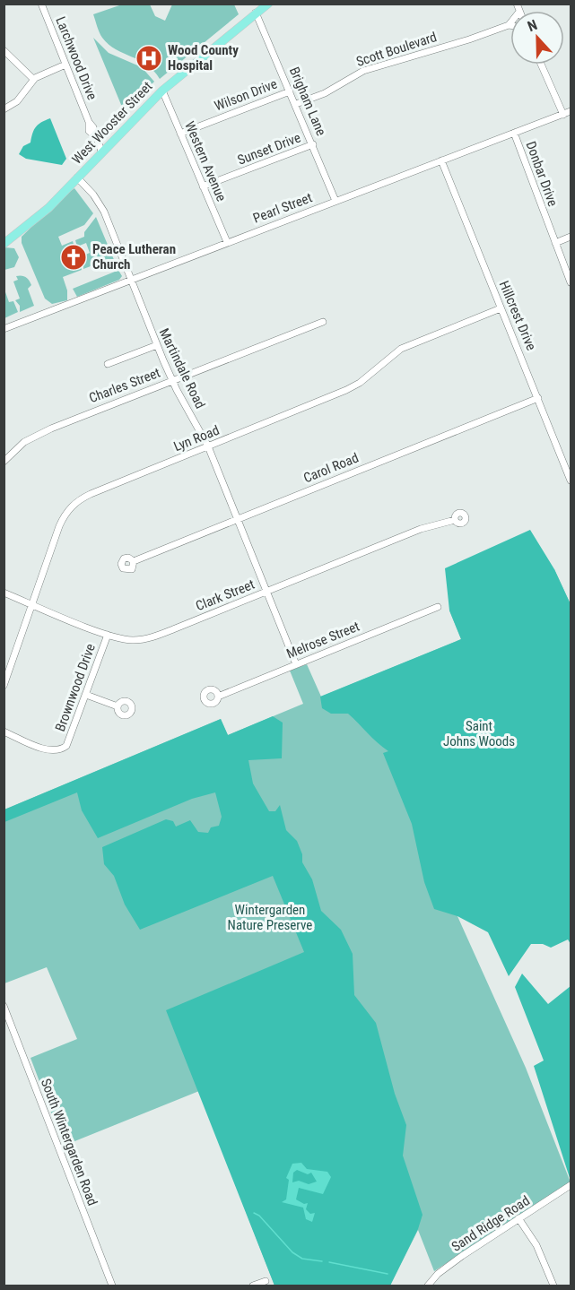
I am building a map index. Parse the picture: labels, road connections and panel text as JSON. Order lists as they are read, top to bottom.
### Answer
{
  "streets": {
    "main road": ["West Wooster Street"],
    "street": [
      "Scott Boulevard",
      "Larchwood Drive",
      "Wilson Drive",
      "Brigham Lane",
      "Sunset Drive",
      "Western Avenue",
      "Donbar Drive",
      "Pearl Street",
      "Hillcrest Drive",
      "Martindale Road",
      "Charles Street",
      "Lyn Road",
      "Carol Road",
      "Clark Street",
      "Melrose Street",
      "Brownwood Drive",
      "South Wintergarden Road",
      "Sand Ridge Road"
    ]
  },
  "crossings": [
    ["Scott Boulevard", "Brigham Lane"],
    ["Larchwood Drive", "West Wooster Street"],
    ["Wilson Drive", "Brigham Lane"],
    ["Wilson Drive", "Western Avenue"],
    ["Brigham Lane", "West Wooster Street"],
    ["Brigham Lane", "Sunset Drive"],
    ["Brigham Lane", "Pearl Street"],
    ["West Wooster Street", "Western Avenue"],
    ["West Wooster Street", "Martindale Road"],
    ["Sunset Drive", "Western Avenue"],
    ["Western Avenue", "Pearl Street"],
    ["Donbar Drive", "Pearl Street"],
    ["Pearl Street", "Hillcrest Drive"],
    ["Pearl Street", "Martindale Road"],
    ["Hillcrest Drive", "Lyn Road"],
    ["Hillcrest Drive", "Carol Road"],
    ["Martindale Road", "Charles Street"],
    ["Martindale Road", "Lyn Road"],
    ["Martindale Road", "Carol Road"],
    ["Martindale Road", "Clark Street"],
    ["Martindale Road", "Melrose Street"],
    ["Lyn Road", "Clark Street"],
    ["Clark Street", "Brownwood Drive"]
  ],
  "parks": ["Saint Johns Woods", "Wintergarden Nature Preserve"],
  "places": {
    "hospital": ["Wood County Hospital"],
    "church": ["Peace Lutheran Church"]
  },
  "north": "top"
}
